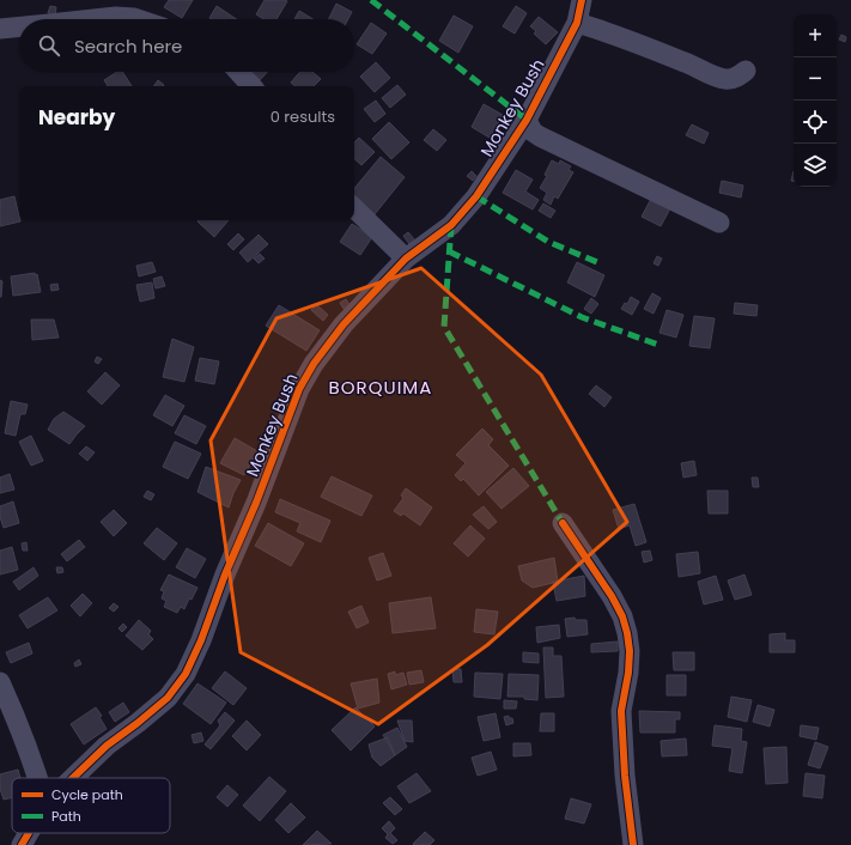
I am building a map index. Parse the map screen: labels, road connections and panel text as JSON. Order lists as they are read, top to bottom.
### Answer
{
  "streets": {
    "street": ["Monkey Bush"]
  },
  "districts": ["BORQUIMA"],
  "legend": ["Cycle path", "Path"],
  "page": {
    "map_buttons": ["+", "−"],
    "search": "Search here",
    "heading": ["Nearby", "0 results"]
  }
}
